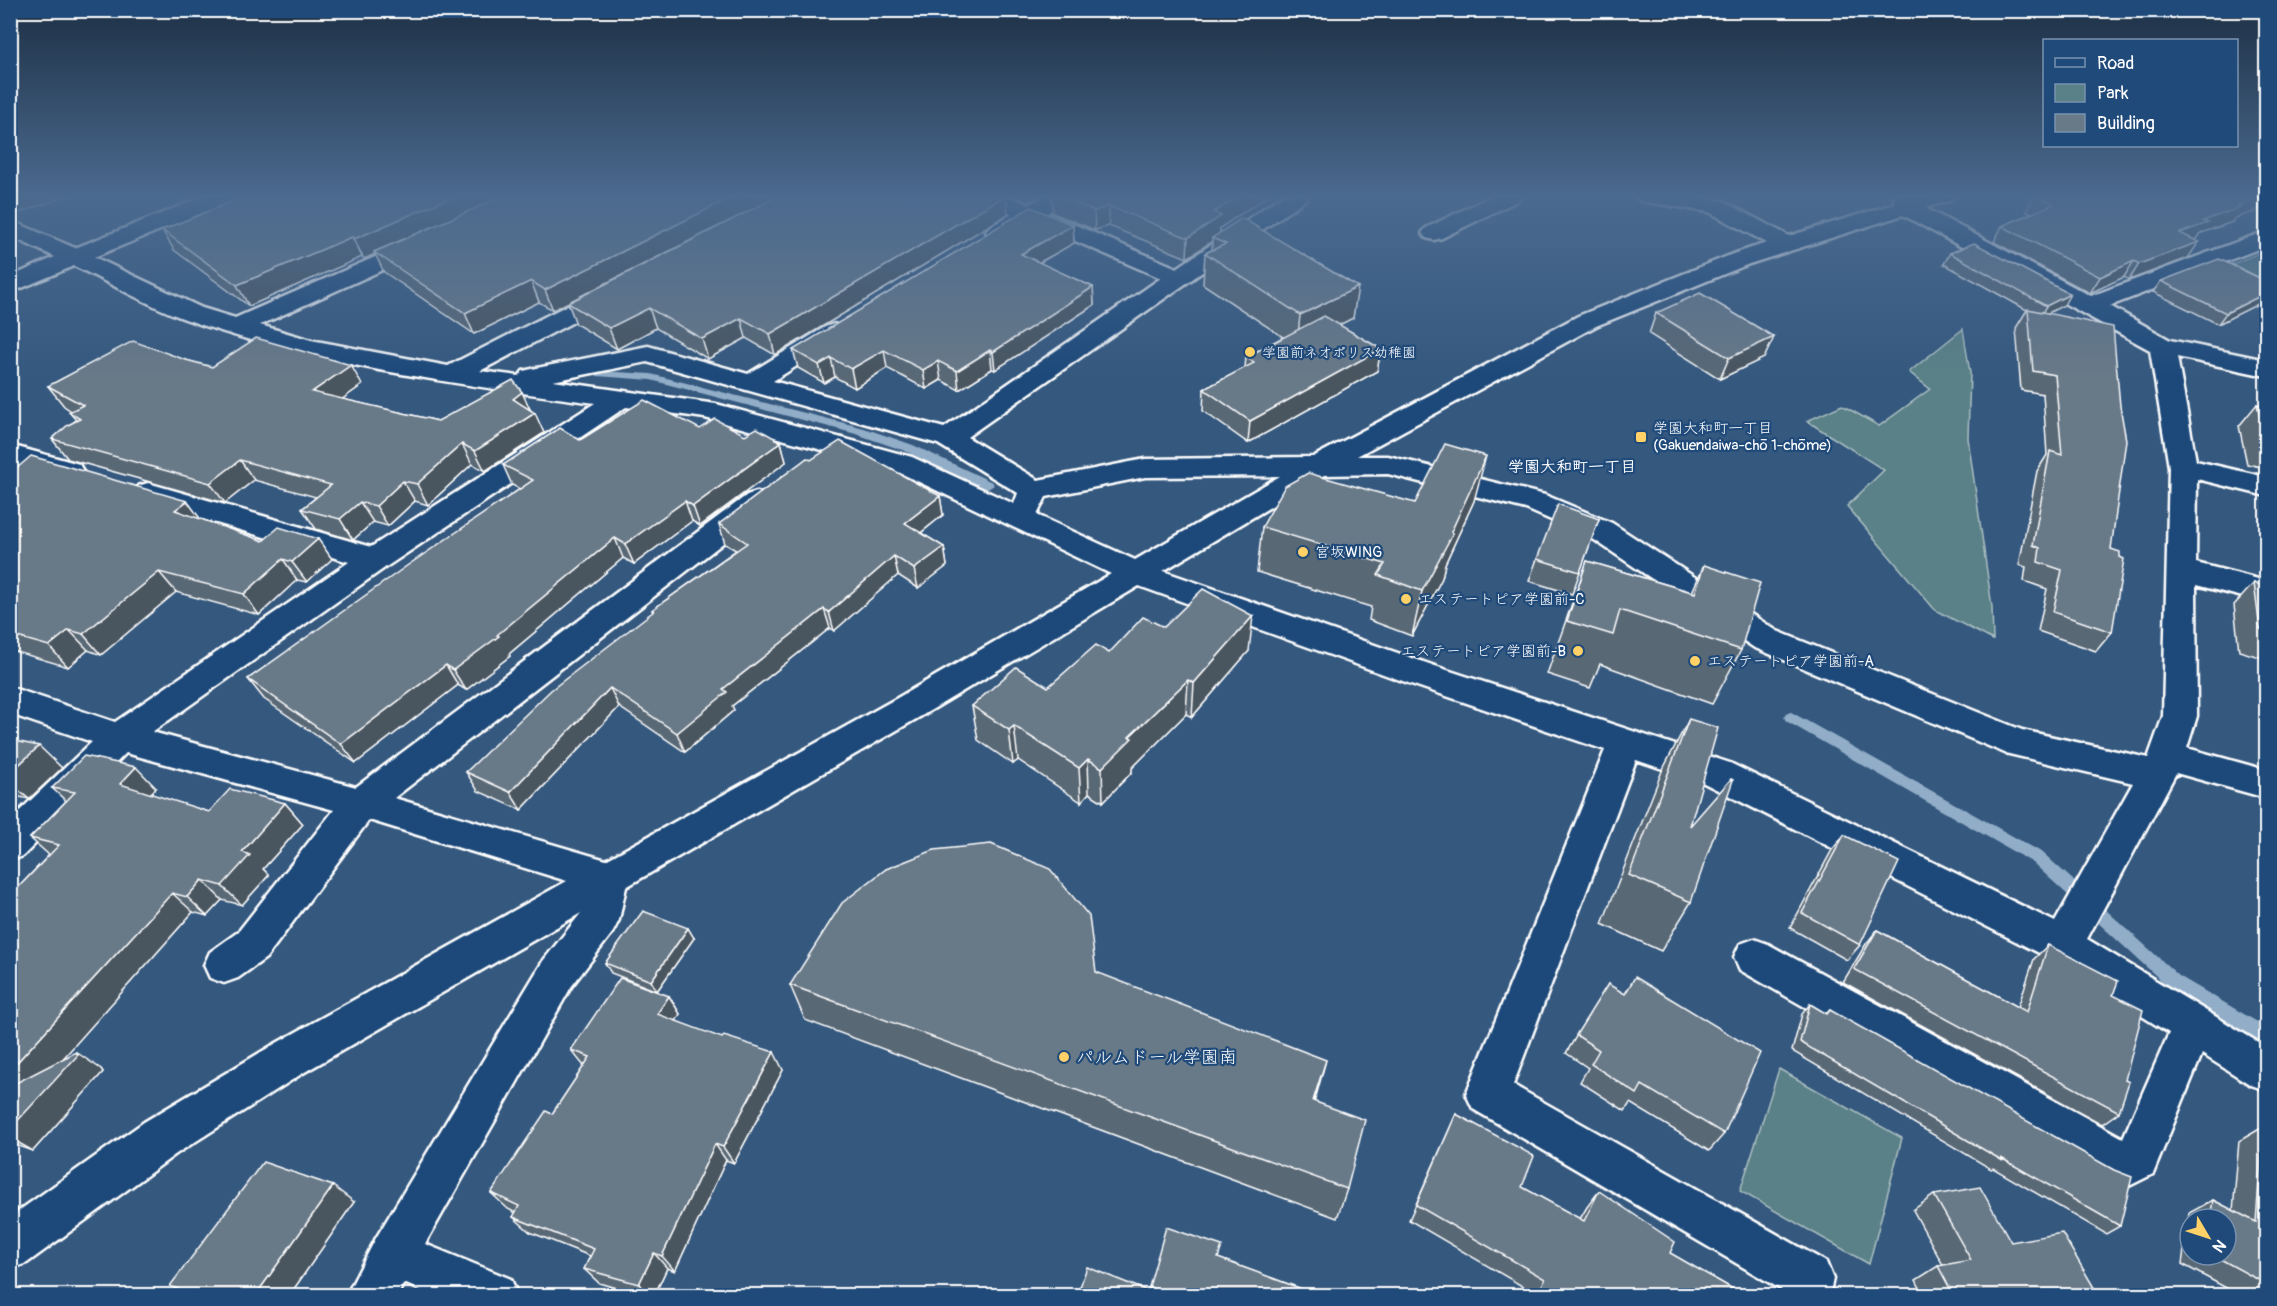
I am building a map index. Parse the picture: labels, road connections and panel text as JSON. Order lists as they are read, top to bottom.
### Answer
{
  "districts": ["学園大和町一丁目"],
  "places": {
    "other": [
      "学園前ネオポリス幼稚園",
      "宮坂WING",
      "エステートピア学園前-C",
      "エステートピア学園前-B",
      "エステートピア学園前-A",
      "パルムドール学園南"
    ],
    "transit": ["学園大和町一丁目 (Gakuendaiwa-chō 1-chōme)"]
  },
  "legend": ["Road", "Park", "Building"],
  "north": "bottom right"
}
